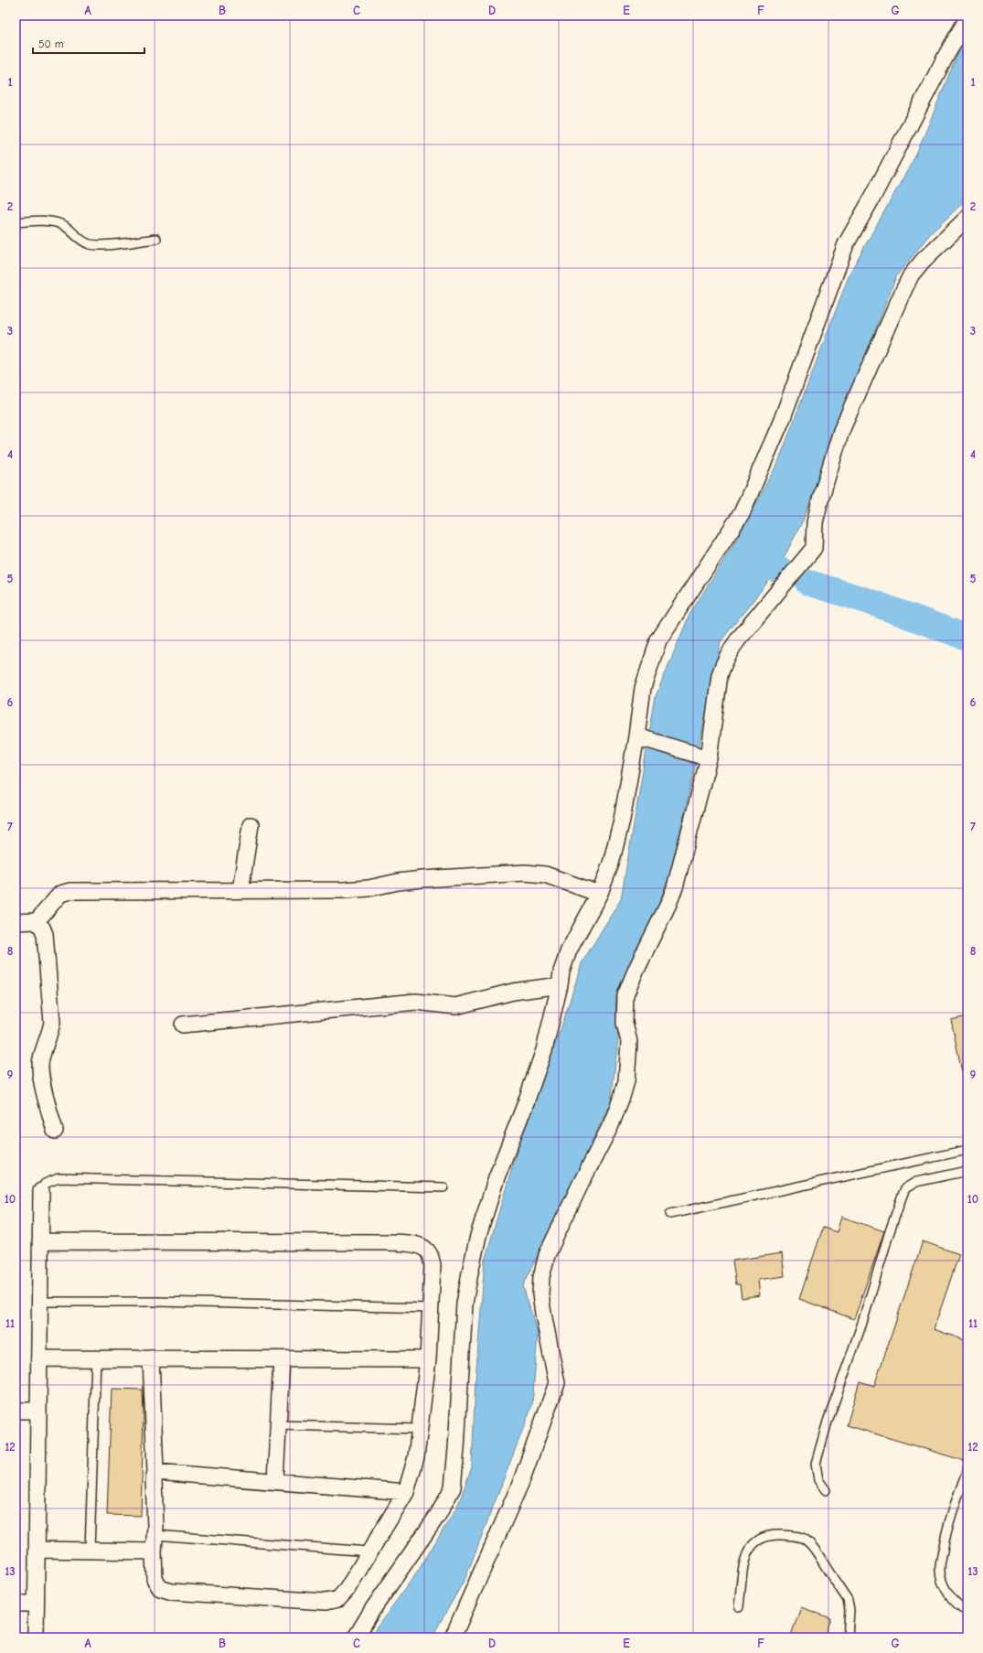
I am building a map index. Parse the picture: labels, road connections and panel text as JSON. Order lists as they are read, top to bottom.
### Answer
{
  "scale_bar": "50 m",
  "grid": {
    "columns": [
      "A",
      "B",
      "C",
      "D",
      "E",
      "F",
      "G"
    ],
    "rows": [
      "1",
      "2",
      "3",
      "4",
      "5",
      "6",
      "7",
      "8",
      "9",
      "10",
      "11",
      "12",
      "13"
    ]
  }
}
